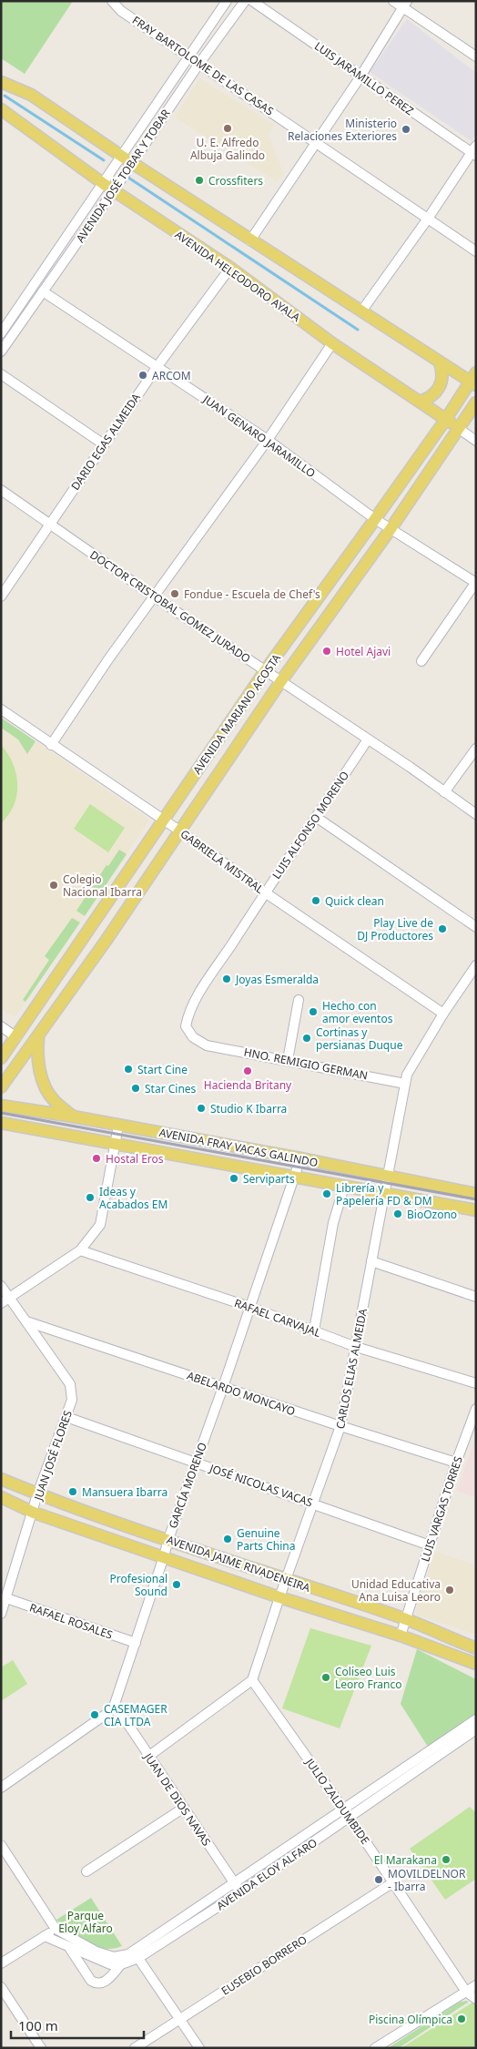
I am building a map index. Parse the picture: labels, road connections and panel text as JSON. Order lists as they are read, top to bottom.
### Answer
{
  "streets": {
    "main road": [
      "AVENIDA HELEODORO AYALA",
      "AVENIDA MARIANO ACOSTA",
      "AVENIDA FRAY VACAS GALINDO",
      "AVENIDA JAIME RIVADENEIRA"
    ],
    "street": [
      "FRAY BARTOLOME DE LAS CASAS",
      "LUIS JARAMILLO PEREZ",
      "AVENIDA JOSÉ TOBAR Y TOBAR",
      "JUAN GENARO JARAMILLO",
      "DARIO EGAS ALMEIDA",
      "DOCTOR CRISTOBAL GOMEZ JURADO",
      "LUIS ALFONSO MORENO",
      "GABRIELA MISTRAL",
      "HNO. REMIGIO GERMAN",
      "RAFAEL CARVAJAL",
      "CARLOS ELIAS ALMEIDA",
      "ABELARDO MONCAYO",
      "JUAN JOSÉ FLORES",
      "GARCÍA MORENO",
      "JOSÉ NICOLAS VACAS",
      "LUIS VARGAS TORRES",
      "RAFAEL ROSALES",
      "JUAN DE DIOS NAVAS",
      "JULIO ZALDUMBIDE",
      "AVENIDA ELOY ALFARO",
      "EUSEBIO BORRERO"
    ]
  },
  "crossings": [
    ["FRAY BARTOLOME DE LAS CASAS", "AVENIDA JOSÉ TOBAR Y TOBAR"],
    ["AVENIDA JOSÉ TOBAR Y TOBAR", "AVENIDA HELEODORO AYALA"],
    ["AVENIDA JOSÉ TOBAR Y TOBAR", "JUAN GENARO JARAMILLO"],
    ["AVENIDA HELEODORO AYALA", "DARIO EGAS ALMEIDA"],
    ["AVENIDA HELEODORO AYALA", "AVENIDA MARIANO ACOSTA"],
    ["JUAN GENARO JARAMILLO", "DARIO EGAS ALMEIDA"],
    ["JUAN GENARO JARAMILLO", "AVENIDA MARIANO ACOSTA"],
    ["DARIO EGAS ALMEIDA", "DOCTOR CRISTOBAL GOMEZ JURADO"],
    ["DOCTOR CRISTOBAL GOMEZ JURADO", "AVENIDA MARIANO ACOSTA"],
    ["DOCTOR CRISTOBAL GOMEZ JURADO", "LUIS ALFONSO MORENO"],
    ["AVENIDA MARIANO ACOSTA", "GABRIELA MISTRAL"],
    ["LUIS ALFONSO MORENO", "GABRIELA MISTRAL"],
    ["LUIS ALFONSO MORENO", "HNO. REMIGIO GERMAN"],
    ["GABRIELA MISTRAL", "CARLOS ELIAS ALMEIDA"],
    ["HNO. REMIGIO GERMAN", "CARLOS ELIAS ALMEIDA"],
    ["AVENIDA FRAY VACAS GALINDO", "CARLOS ELIAS ALMEIDA"],
    ["AVENIDA FRAY VACAS GALINDO", "GARCÍA MORENO"],
    ["RAFAEL CARVAJAL", "CARLOS ELIAS ALMEIDA"],
    ["RAFAEL CARVAJAL", "GARCÍA MORENO"],
    ["CARLOS ELIAS ALMEIDA", "ABELARDO MONCAYO"],
    ["CARLOS ELIAS ALMEIDA", "JOSÉ NICOLAS VACAS"],
    ["CARLOS ELIAS ALMEIDA", "AVENIDA JAIME RIVADENEIRA"],
    ["CARLOS ELIAS ALMEIDA", "JULIO ZALDUMBIDE"],
    ["ABELARDO MONCAYO", "JUAN JOSÉ FLORES"],
    ["ABELARDO MONCAYO", "GARCÍA MORENO"],
    ["ABELARDO MONCAYO", "LUIS VARGAS TORRES"],
    ["JUAN JOSÉ FLORES", "JOSÉ NICOLAS VACAS"],
    ["JUAN JOSÉ FLORES", "AVENIDA JAIME RIVADENEIRA"],
    ["JUAN JOSÉ FLORES", "RAFAEL ROSALES"],
    ["GARCÍA MORENO", "JOSÉ NICOLAS VACAS"],
    ["GARCÍA MORENO", "AVENIDA JAIME RIVADENEIRA"],
    ["GARCÍA MORENO", "RAFAEL ROSALES"],
    ["GARCÍA MORENO", "JUAN DE DIOS NAVAS"],
    ["JOSÉ NICOLAS VACAS", "LUIS VARGAS TORRES"],
    ["LUIS VARGAS TORRES", "AVENIDA JAIME RIVADENEIRA"],
    ["JUAN DE DIOS NAVAS", "AVENIDA ELOY ALFARO"],
    ["JULIO ZALDUMBIDE", "AVENIDA ELOY ALFARO"],
    ["JULIO ZALDUMBIDE", "EUSEBIO BORRERO"]
  ],
  "parks": ["Parque Eloy Alfaro"],
  "places": [
    "U. E. Alfredo Albuja Galindo",
    "Ministerio Relaciones Exteriores",
    "Crossfiters",
    "ARCOM",
    "Fondue - Escuela de Chef's",
    "Hotel Ajavi",
    "Colegio Nacional Ibarra",
    "Quick clean",
    "Play Live de DJ Productores",
    "Joyas Esmeralda",
    "Hecho con amor eventos",
    "Cortinas y persianas Duque",
    "Start Cine",
    "Hacienda Britany",
    "Star Cines",
    "Studio K Ibarra",
    "Hostal Eros",
    "Serviparts",
    "Librería y Papelería FD & DM",
    "Ideas y Acabados EM",
    "BioOzono",
    "Mansuera Ibarra",
    "Genuine Parts China",
    "Profesional Sound",
    "Unidad Educativa Ana Luisa Leoro",
    "Coliseo Luis Leoro Franco",
    "CASEMAGER CIA LTDA",
    "El Marakana",
    "MOVILDELNOR - Ibarra",
    "Piscina Olímpica"
  ],
  "scale_bar": "100 m"
}
